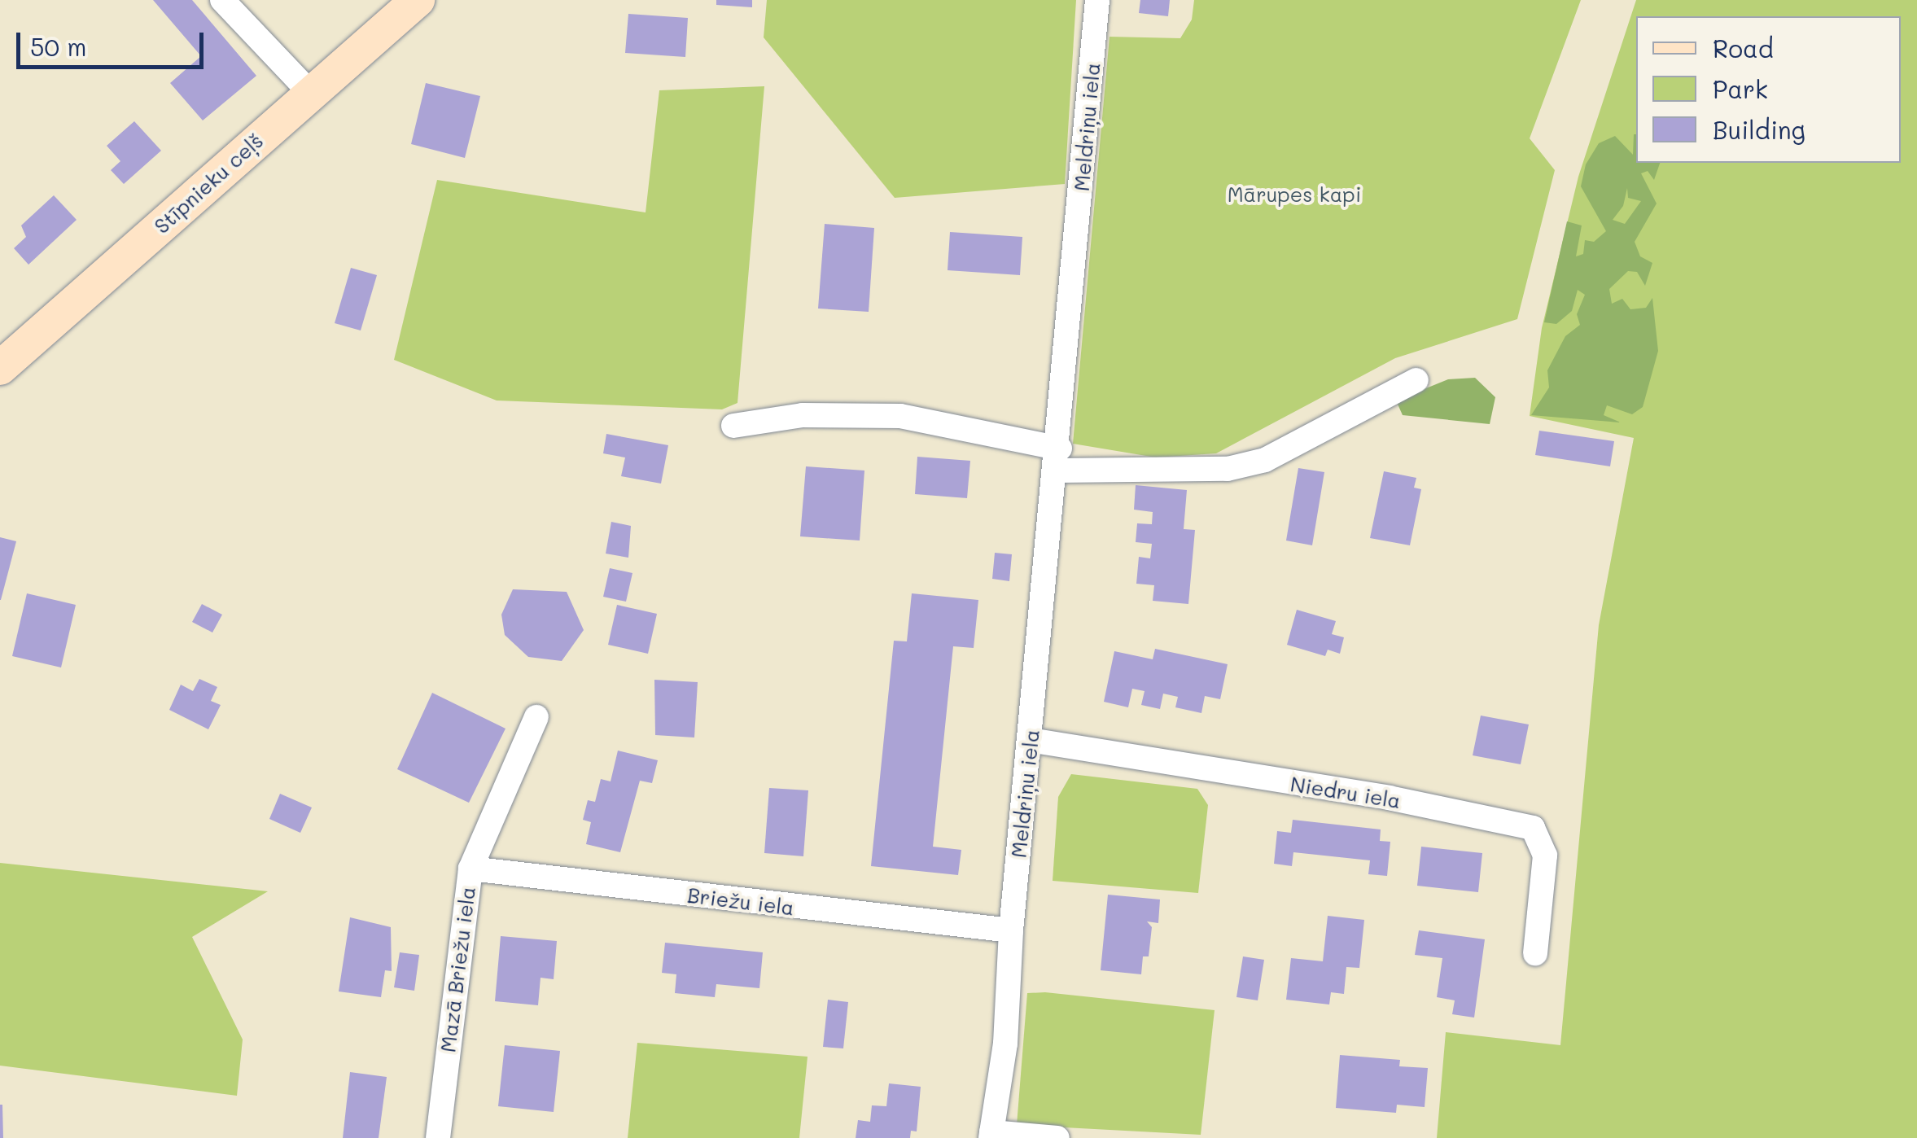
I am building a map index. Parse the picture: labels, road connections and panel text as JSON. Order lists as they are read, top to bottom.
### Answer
{
  "streets": {
    "main road": ["Stīpnieku ceļš"],
    "street": [
      "Meldriņu iela",
      "Niedru iela",
      "Briežu iela",
      "Mazā Briežu iela"
    ]
  },
  "crossings": [
    ["Meldriņu iela", "Niedru iela"],
    ["Meldriņu iela", "Briežu iela"],
    ["Briežu iela", "Mazā Briežu iela"]
  ],
  "parks": ["Mārupes kapi"],
  "legend": ["Road", "Park", "Building"],
  "scale_bar": "50 m"
}
